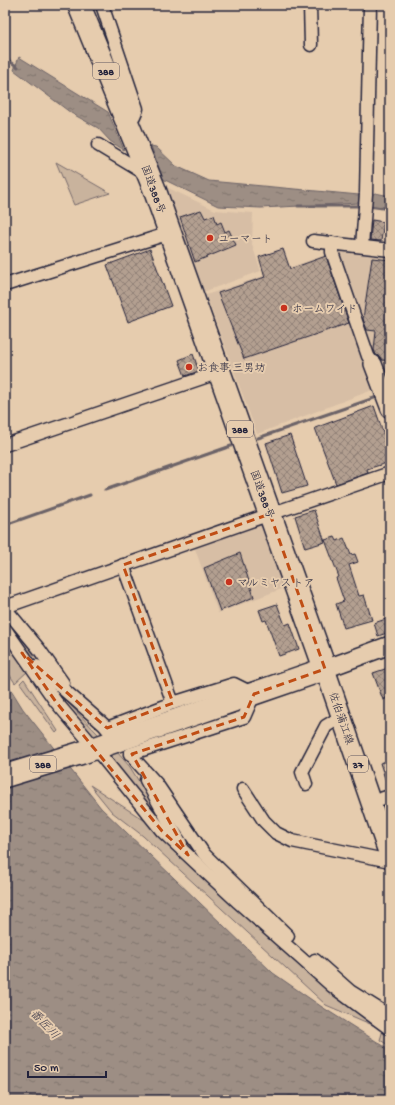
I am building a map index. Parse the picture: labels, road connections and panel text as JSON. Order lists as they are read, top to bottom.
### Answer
{
  "streets": {
    "highway": ["388", "国道388号"],
    "main road": ["佐伯蒲江線", "37"]
  },
  "crossings": [
    ["388", "国道388号"],
    ["388", "佐伯蒲江線"],
    ["国道388号", "佐伯蒲江線"]
  ],
  "water": ["番匠川"],
  "places": [
    "ユーマート",
    "ホームワイド",
    "お食事 三男坊",
    "マルミヤストア"
  ],
  "scale_bar": "50 m"
}
